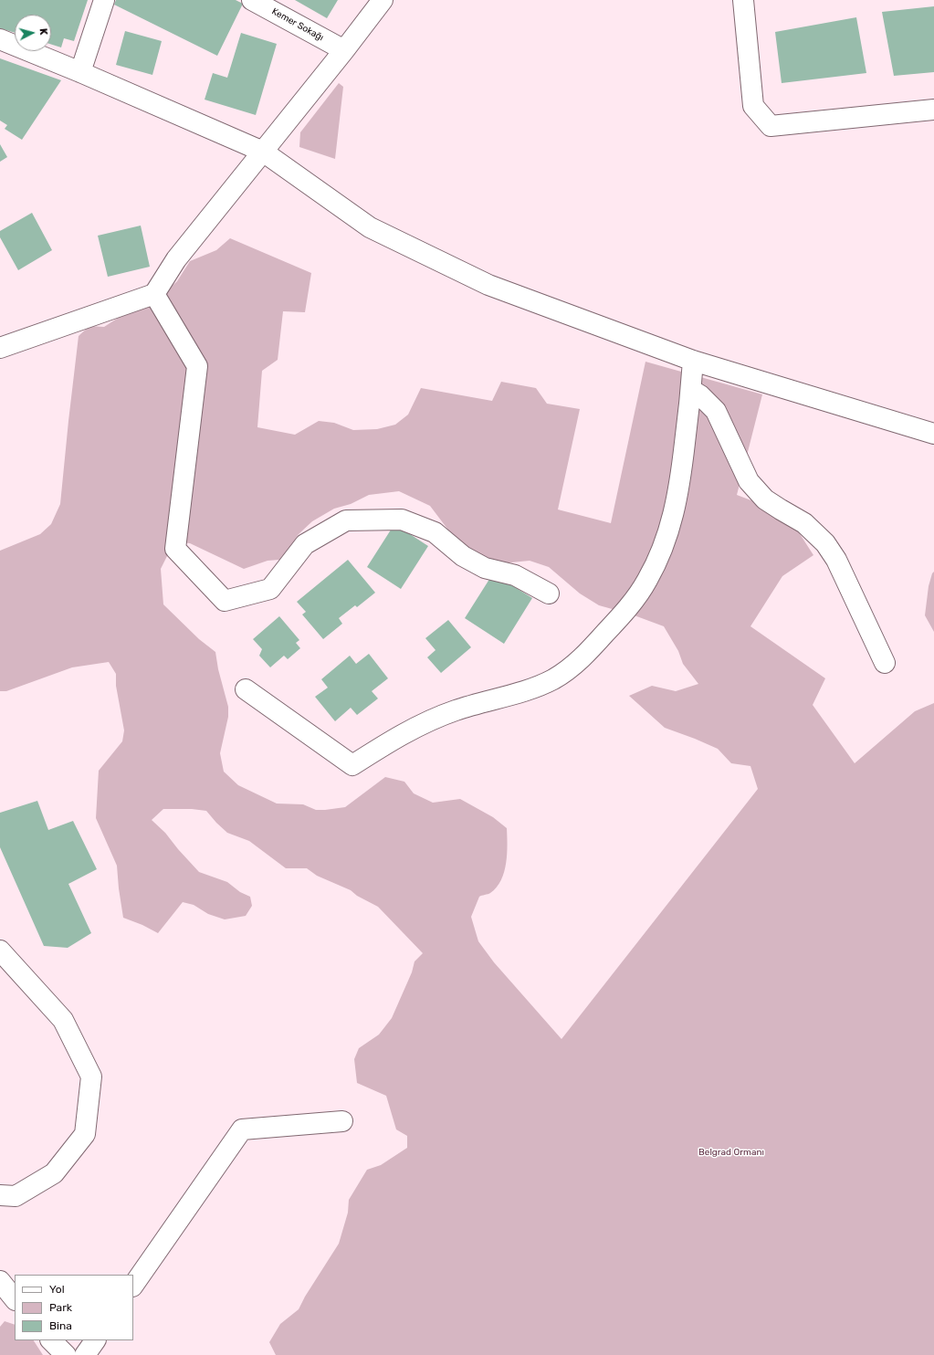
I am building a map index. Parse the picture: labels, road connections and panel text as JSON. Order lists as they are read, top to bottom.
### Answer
{
  "streets": {
    "street": ["Kemer Sokağı"]
  },
  "parks": ["Belgrad Ormanı"],
  "legend": ["Yol", "Park", "Bina"],
  "north": "right"
}
